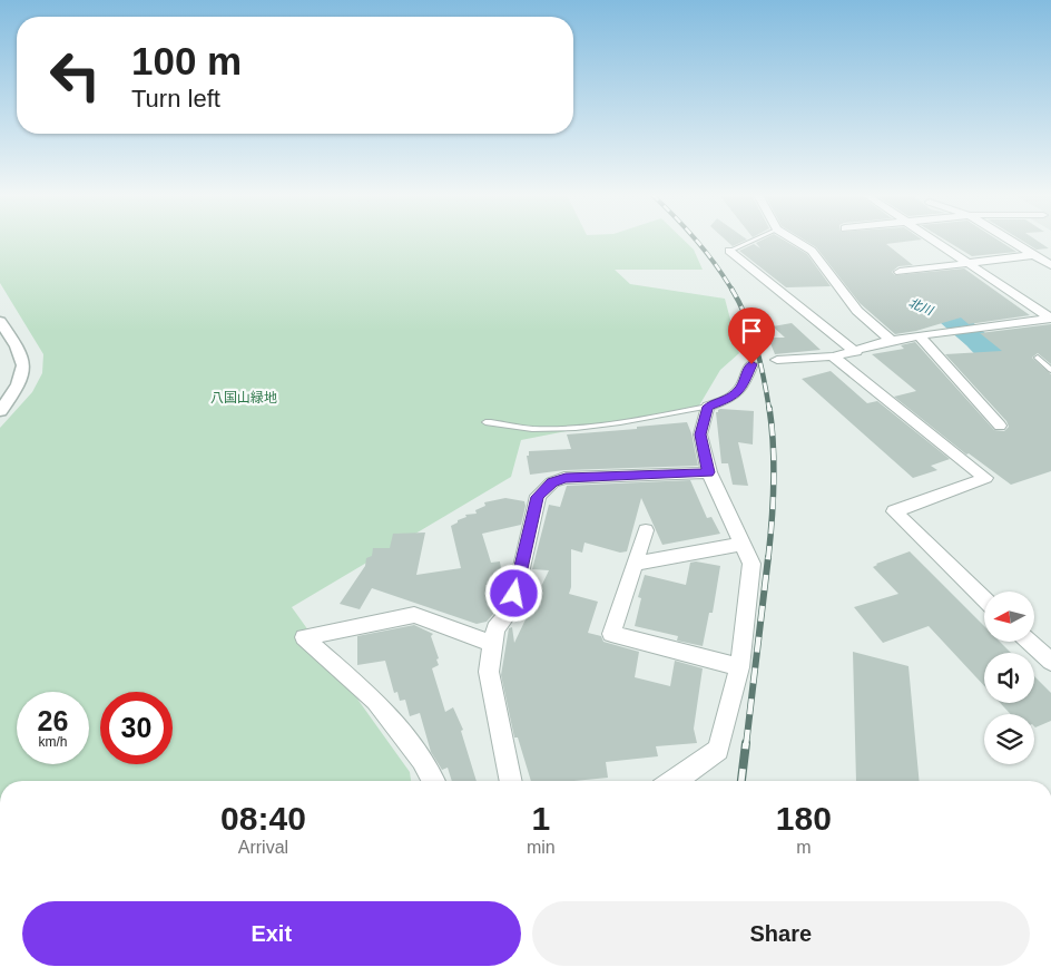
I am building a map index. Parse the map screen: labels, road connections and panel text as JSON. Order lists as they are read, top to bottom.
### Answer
{
  "water": ["北川"],
  "parks": ["八国山緑地"],
  "north": "left",
  "page": {
    "turn": ["100 m", "Turn left"],
    "speed": "26 km/h",
    "limit": "30",
    "eta": [
      "08:40",
      "Arrival",
      "1",
      "min",
      "180",
      "m"
    ],
    "buttons": ["Exit", "Share"]
  }
}
